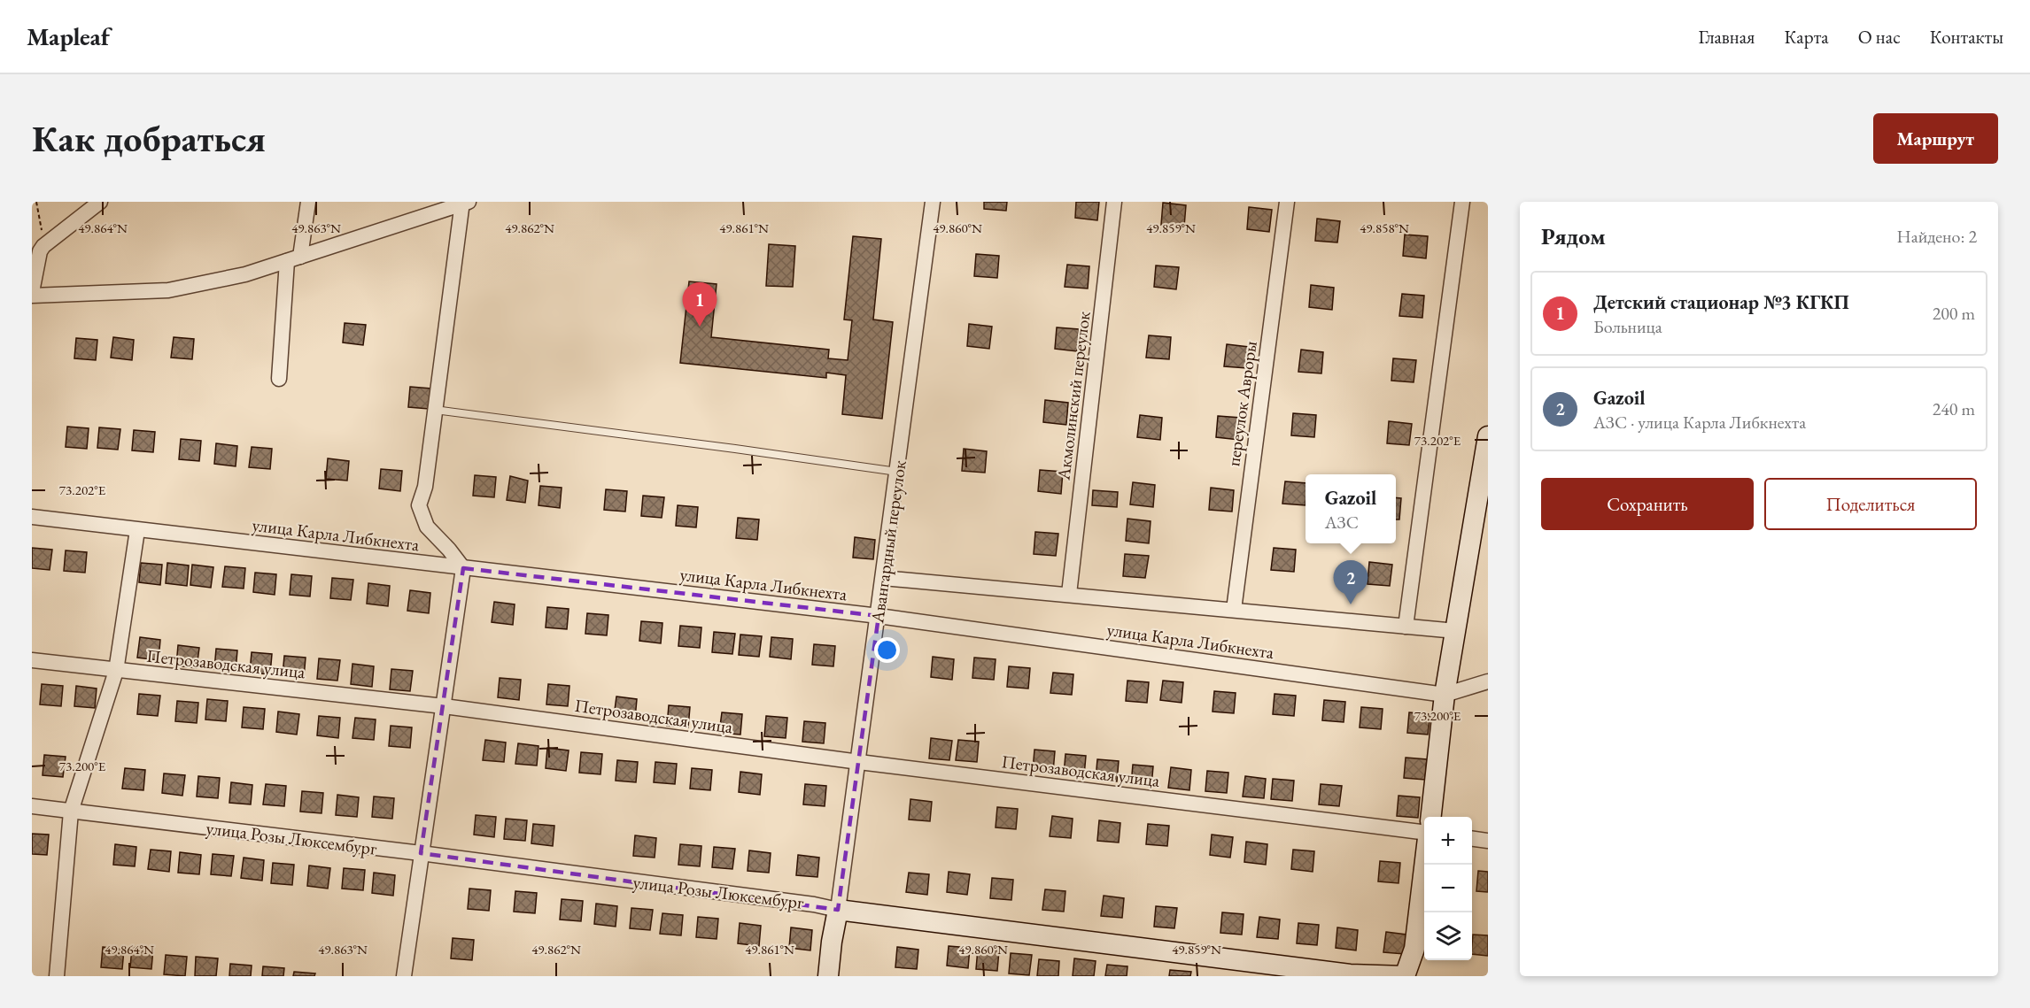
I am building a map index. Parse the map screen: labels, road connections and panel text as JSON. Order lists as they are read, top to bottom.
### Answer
{
  "streets": {
    "main road": ["Авангардный переулок", "улица Розы Люксембург"],
    "street": [
      "Акмолинский переулок",
      "переулок Авроры",
      "улица Карла Либкнехта",
      "Петрозаводская улица"
    ]
  },
  "crossings": [
    ["улица Карла Либкнехта", "Авангардный переулок"],
    ["Авангардный переулок", "Петрозаводская улица"],
    ["Авангардный переулок", "улица Розы Люксембург"]
  ],
  "page": {
    "header": "Mapleaf",
    "nav": [
      "Главная",
      "Карта",
      "О нас",
      "Контакты"
    ],
    "buttons": [
      "Маршрут",
      ["Сохранить", "Поделиться"]
    ],
    "title": "Как добраться",
    "heading": ["Рядом", "Найдено: 2"],
    "list": [
      {
        "mark": "1",
        "name": "Детский стационар №3 КГКП",
        "note": "Больница",
        "value": "200 m"
      },
      {
        "mark": "2",
        "name": "Gazoil",
        "note": "АЗС · улица Карла Либкнехта",
        "value": "240 m"
      }
    ],
    "pins": ["1", "2"],
    "popup": ["Gazoil", "АЗС"],
    "map_buttons": ["+", "−"]
  },
  "coordinates": [
    "49.864°N",
    "49.863°N",
    "49.862°N",
    "49.861°N",
    "49.860°N",
    "49.859°N",
    "49.858°N",
    "73.202°E",
    "73.200°E"
  ]
}
